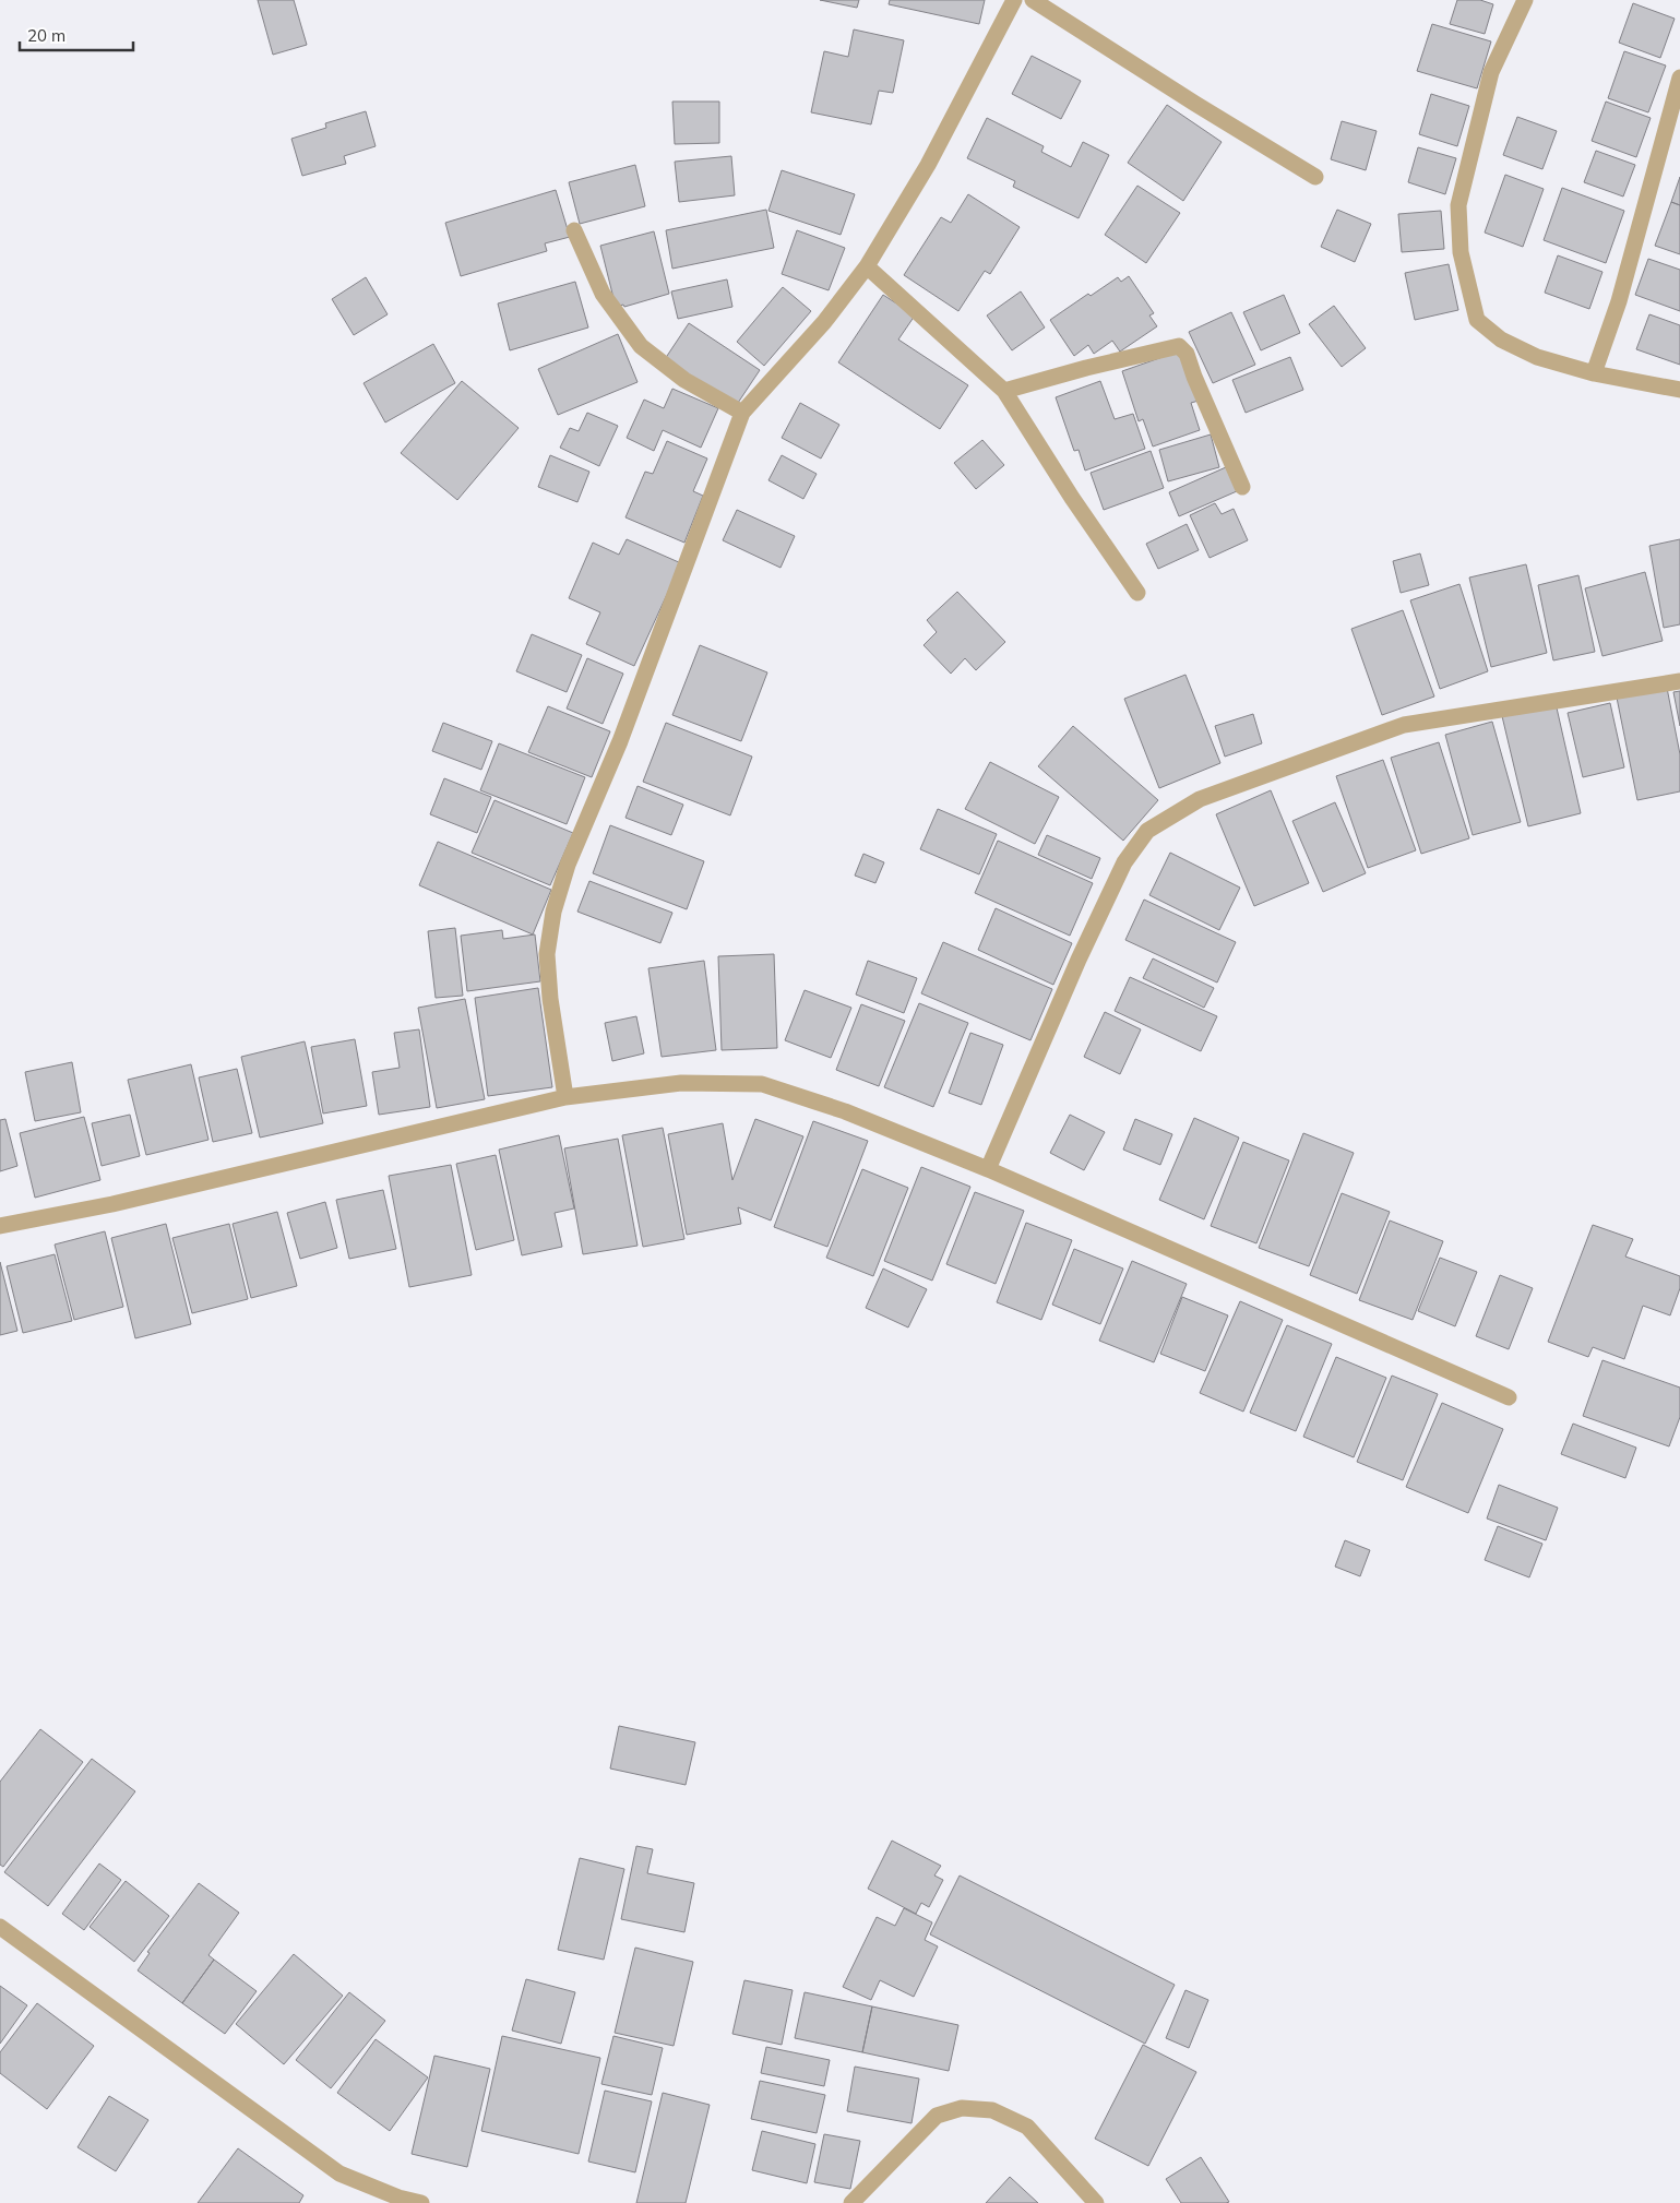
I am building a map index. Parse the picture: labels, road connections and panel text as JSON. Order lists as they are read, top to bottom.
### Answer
{
  "scale_bar": "20 m"
}
